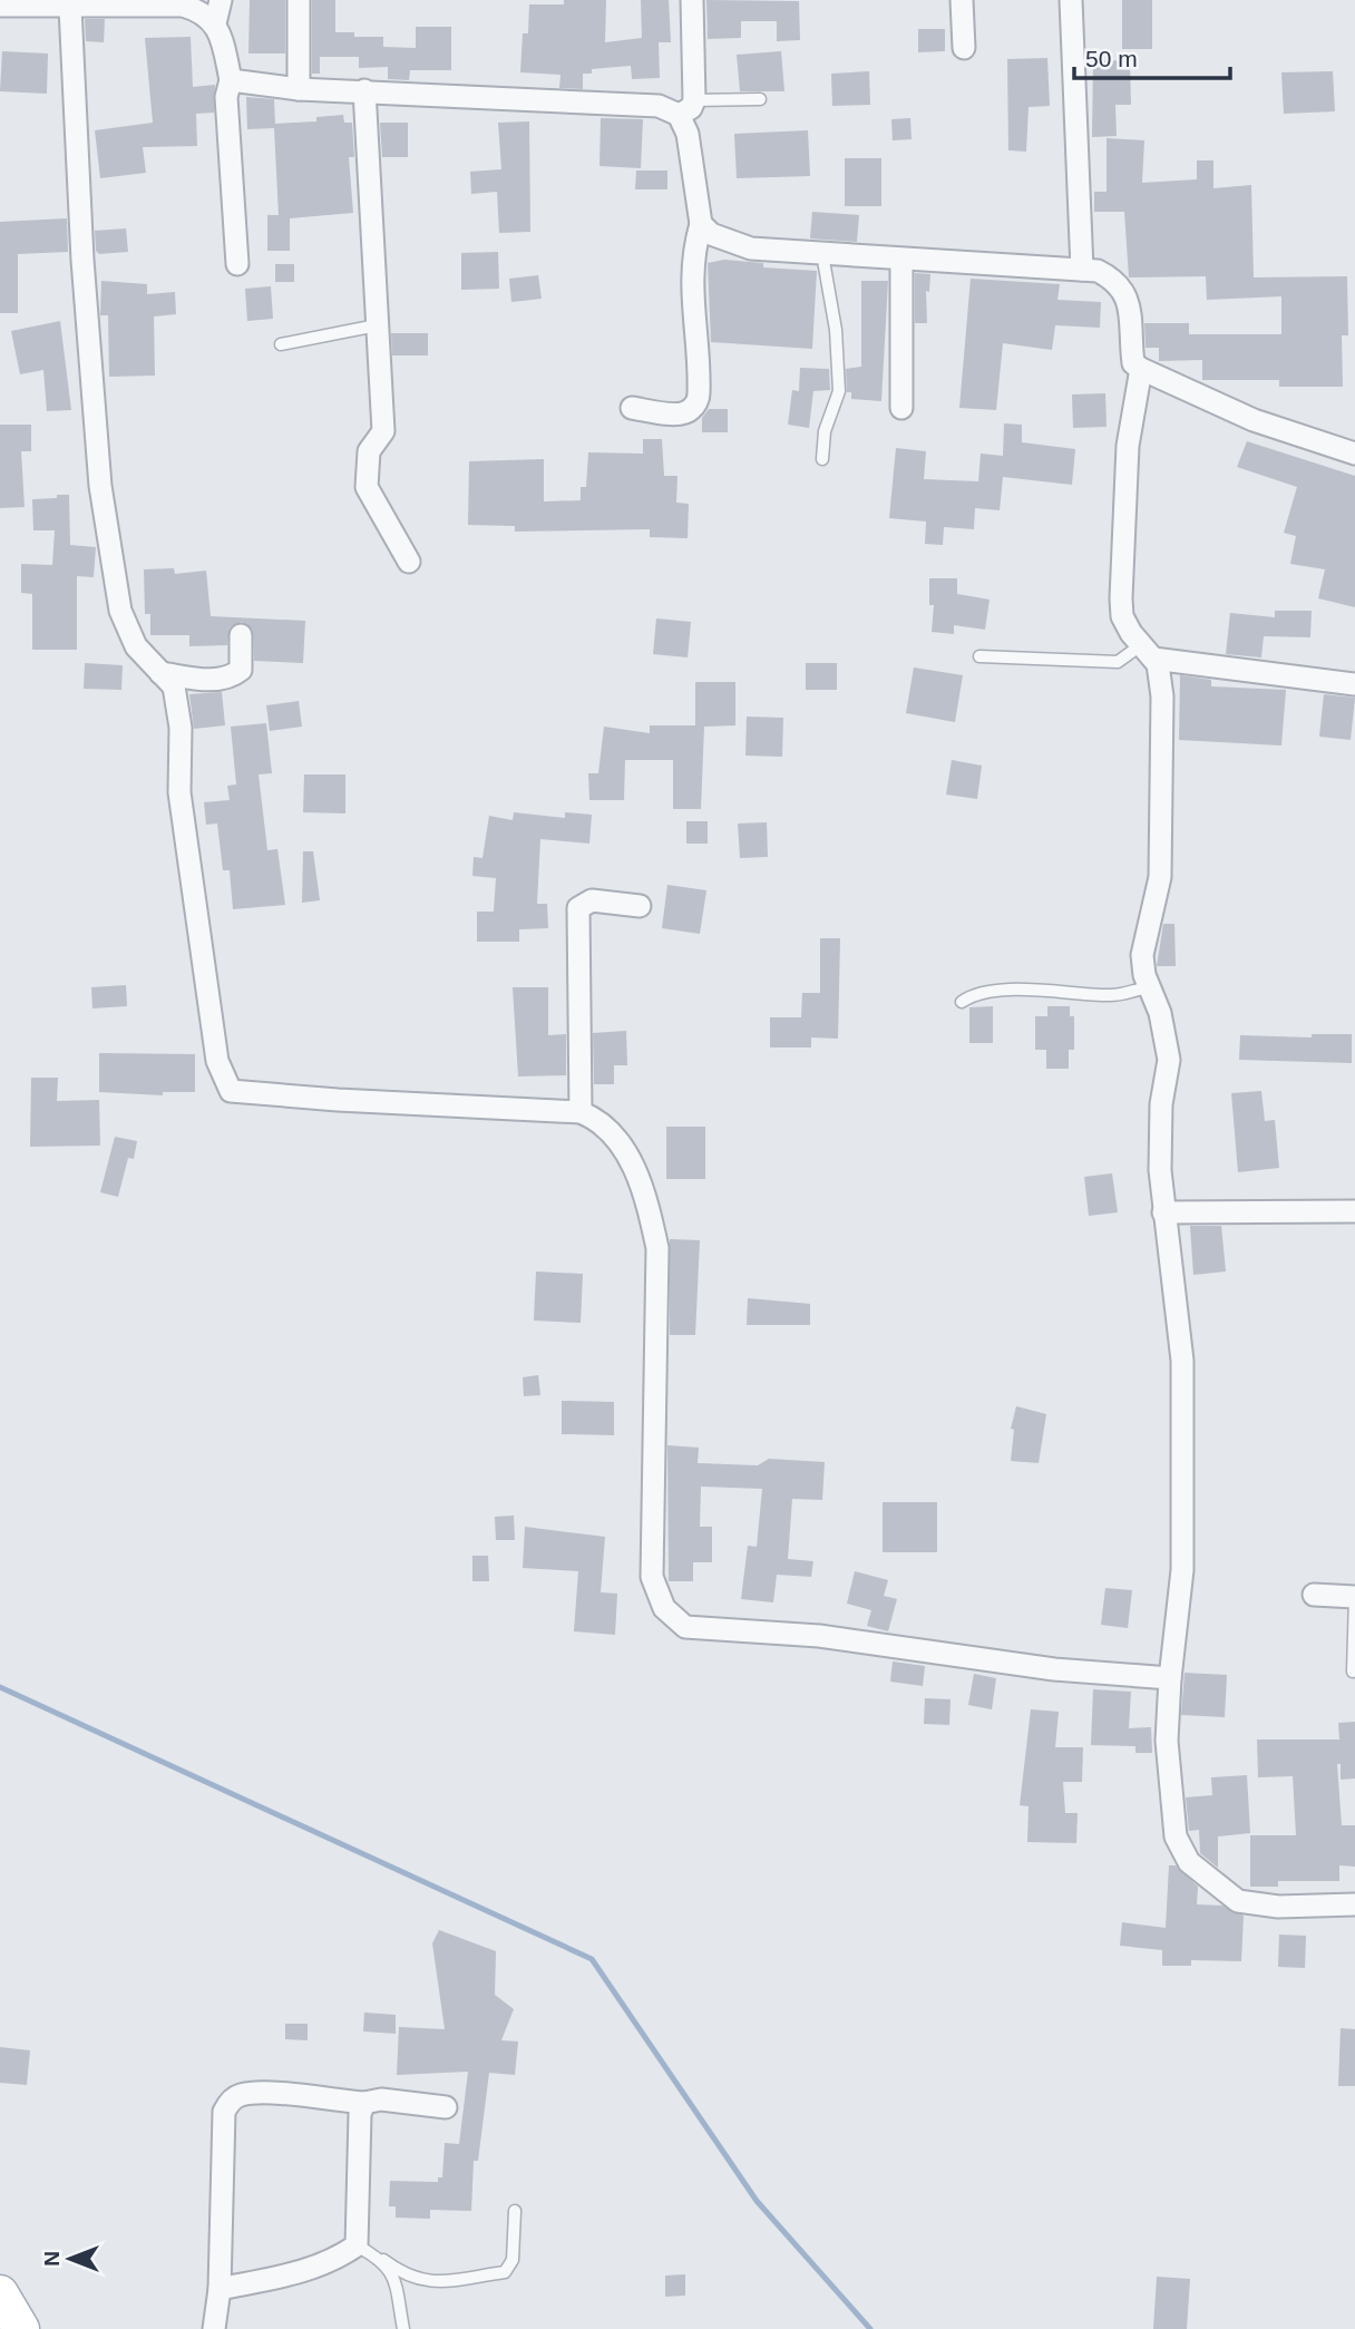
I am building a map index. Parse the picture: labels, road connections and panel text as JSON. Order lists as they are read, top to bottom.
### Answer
{
  "scale_bar": "50 m",
  "north": "left"
}
